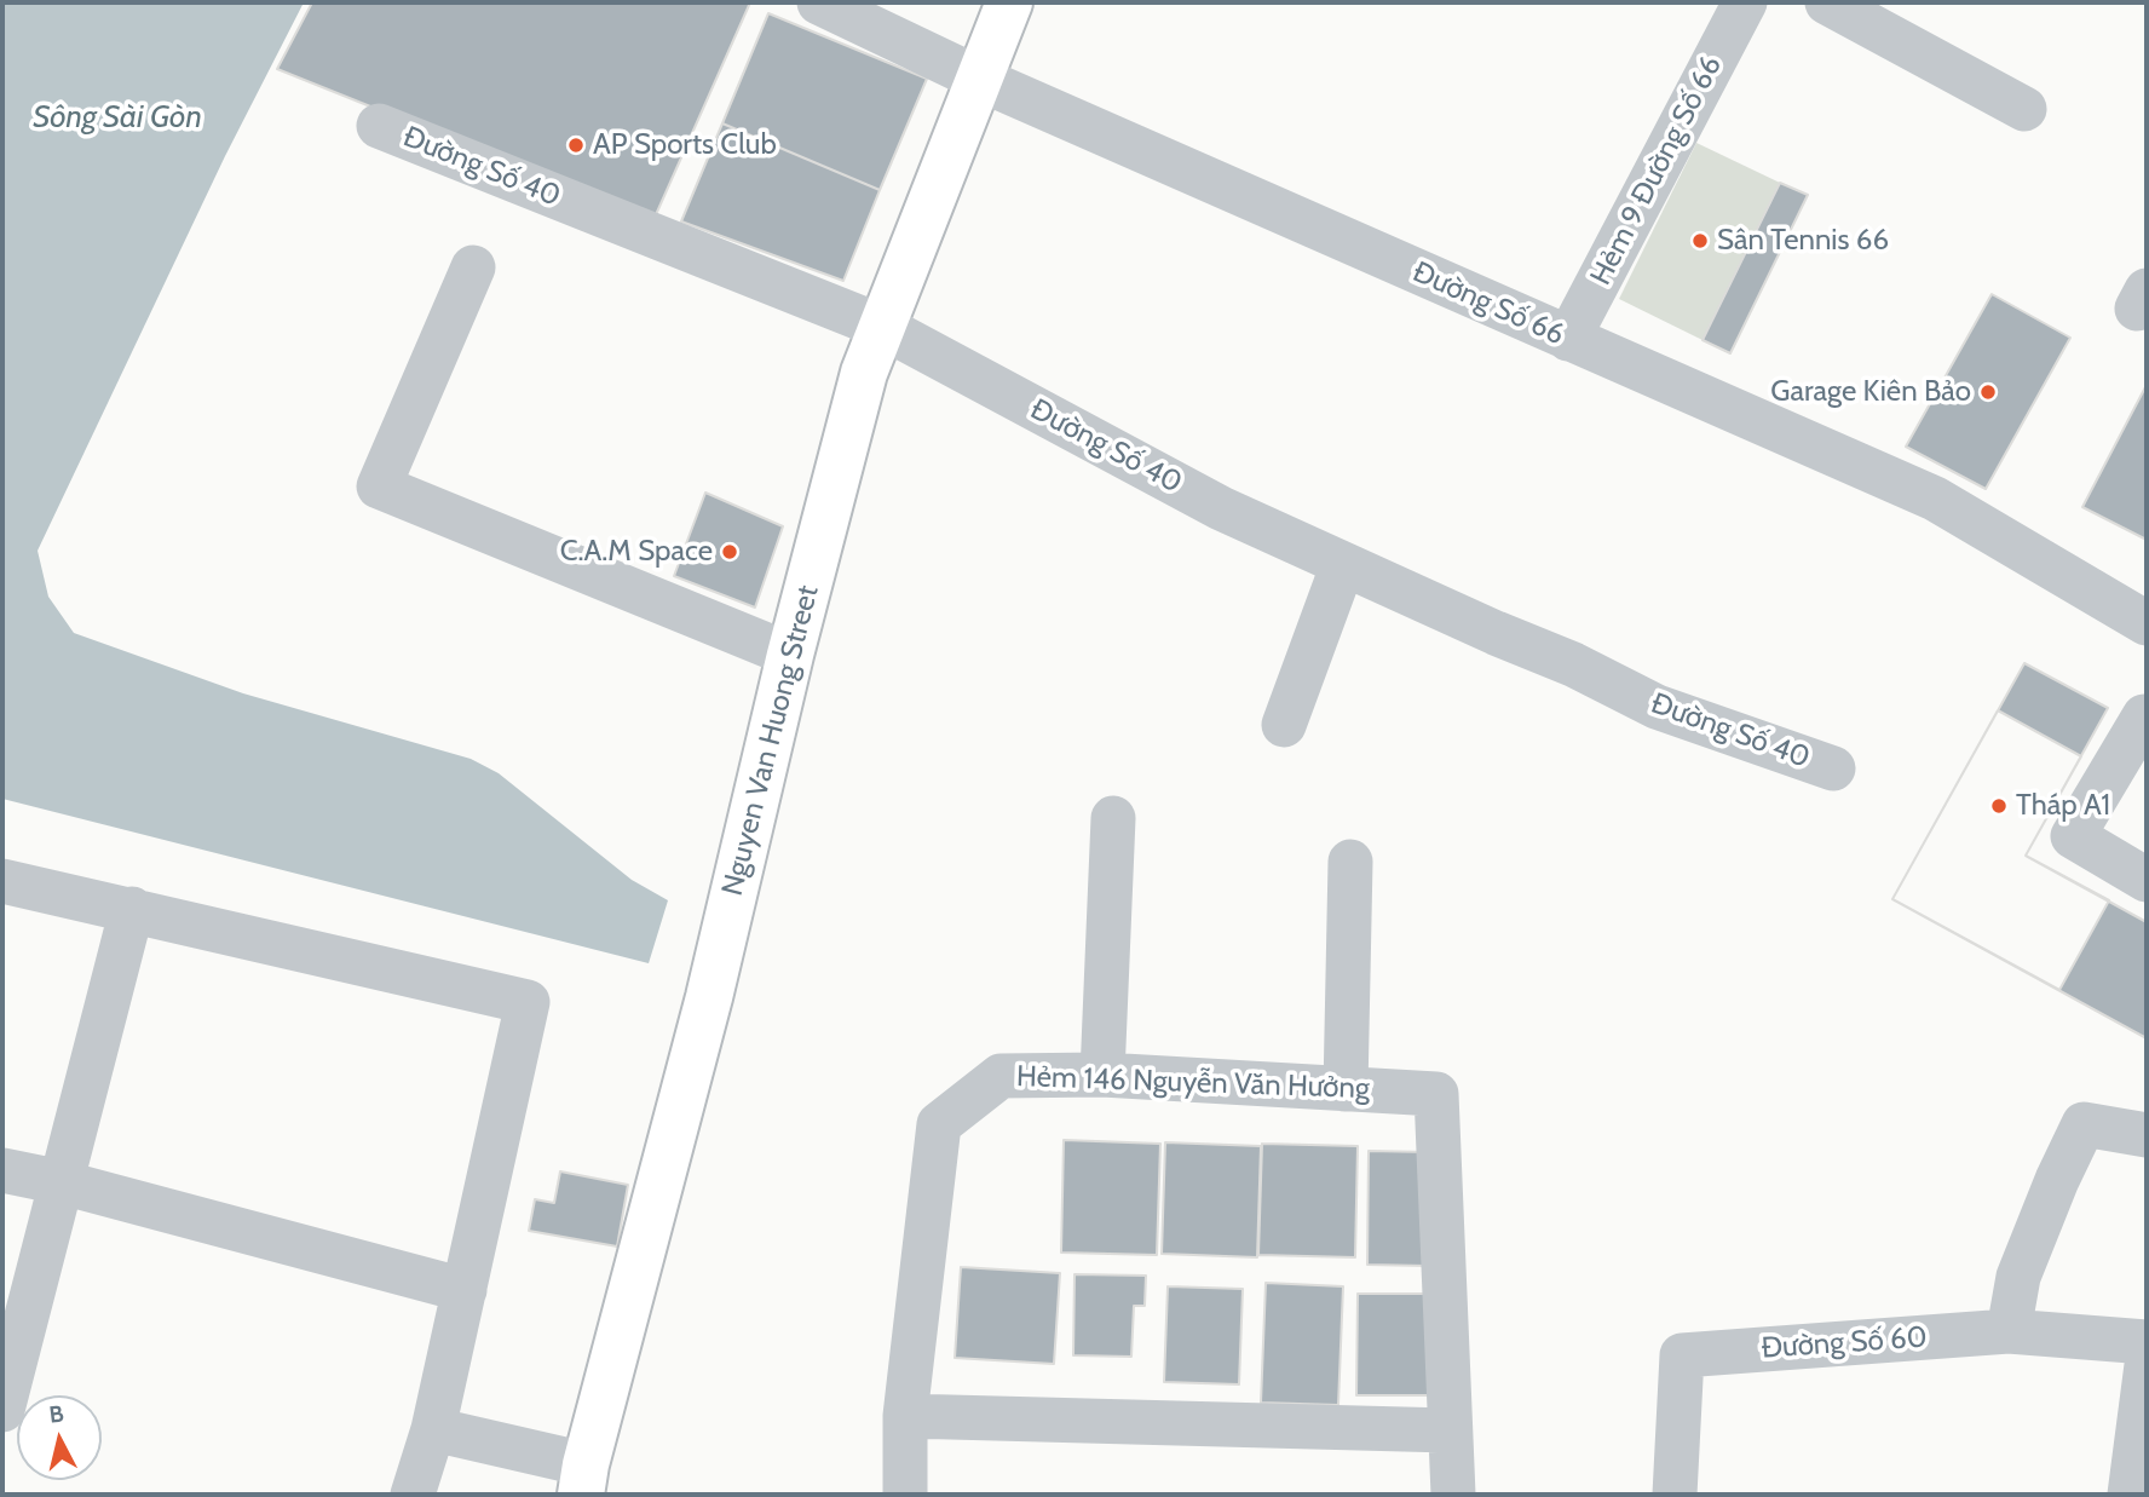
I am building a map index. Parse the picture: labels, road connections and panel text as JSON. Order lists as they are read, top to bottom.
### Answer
{
  "streets": {
    "main road": ["Nguyen Van Huong Street"],
    "street": [
      "Đường Số 40",
      "Hẻm 9 Đường Số 66",
      "Đường Số 66",
      "Hẻm 146 Nguyễn Văn Hưởng",
      "Đường Số 60"
    ]
  },
  "crossings": [
    ["Đường Số 40", "Nguyen Van Huong Street"],
    ["Hẻm 9 Đường Số 66", "Đường Số 66"],
    ["Đường Số 66", "Nguyen Van Huong Street"]
  ],
  "water": ["Sông Sài Gòn"],
  "places": [
    "AP Sports Club",
    "Sân Tennis 66",
    "Garage Kiên Bảo",
    "C.A.M Space",
    "Tháp A1"
  ],
  "north": "top"
}
